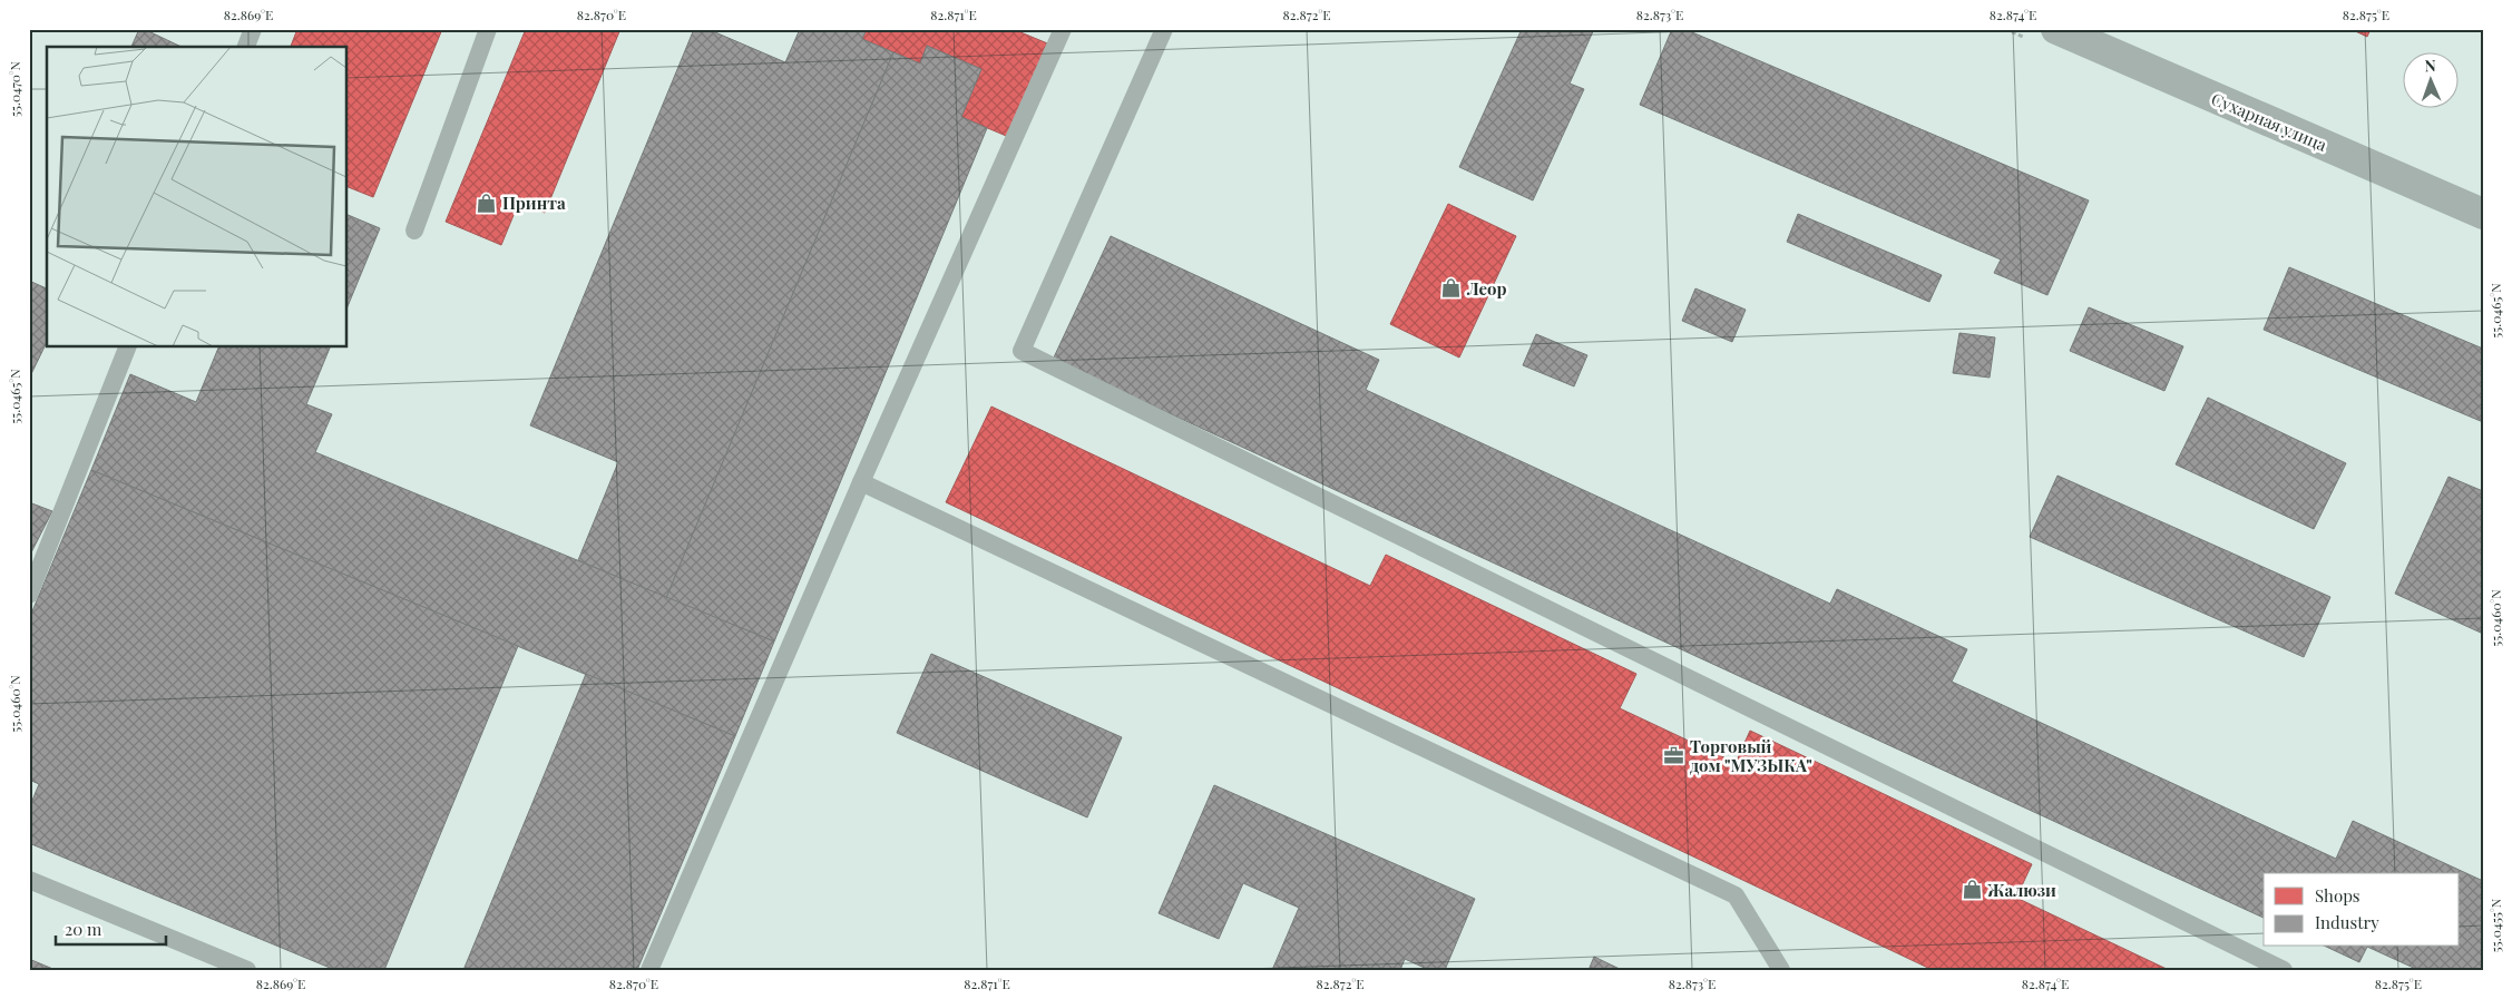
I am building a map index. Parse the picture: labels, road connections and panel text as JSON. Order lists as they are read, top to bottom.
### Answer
{
  "streets": {
    "street": ["Сухарная улица"]
  },
  "places": {
    "shop": ["Принта", "Леор", "Жалюзи"],
    "office": ["Торговый дом \"МУЗЫКА\""]
  },
  "legend": ["Shops", "Industry"],
  "scale_bar": "20 m",
  "north": "top",
  "coordinates": [
    "82.869°E",
    "82.870°E",
    "82.871°E",
    "82.872°E",
    "82.873°E",
    "82.874°E",
    "82.875°E",
    "55.0470°N",
    "55.0465°N",
    "55.0460°N",
    "55.0455°N"
  ]
}
